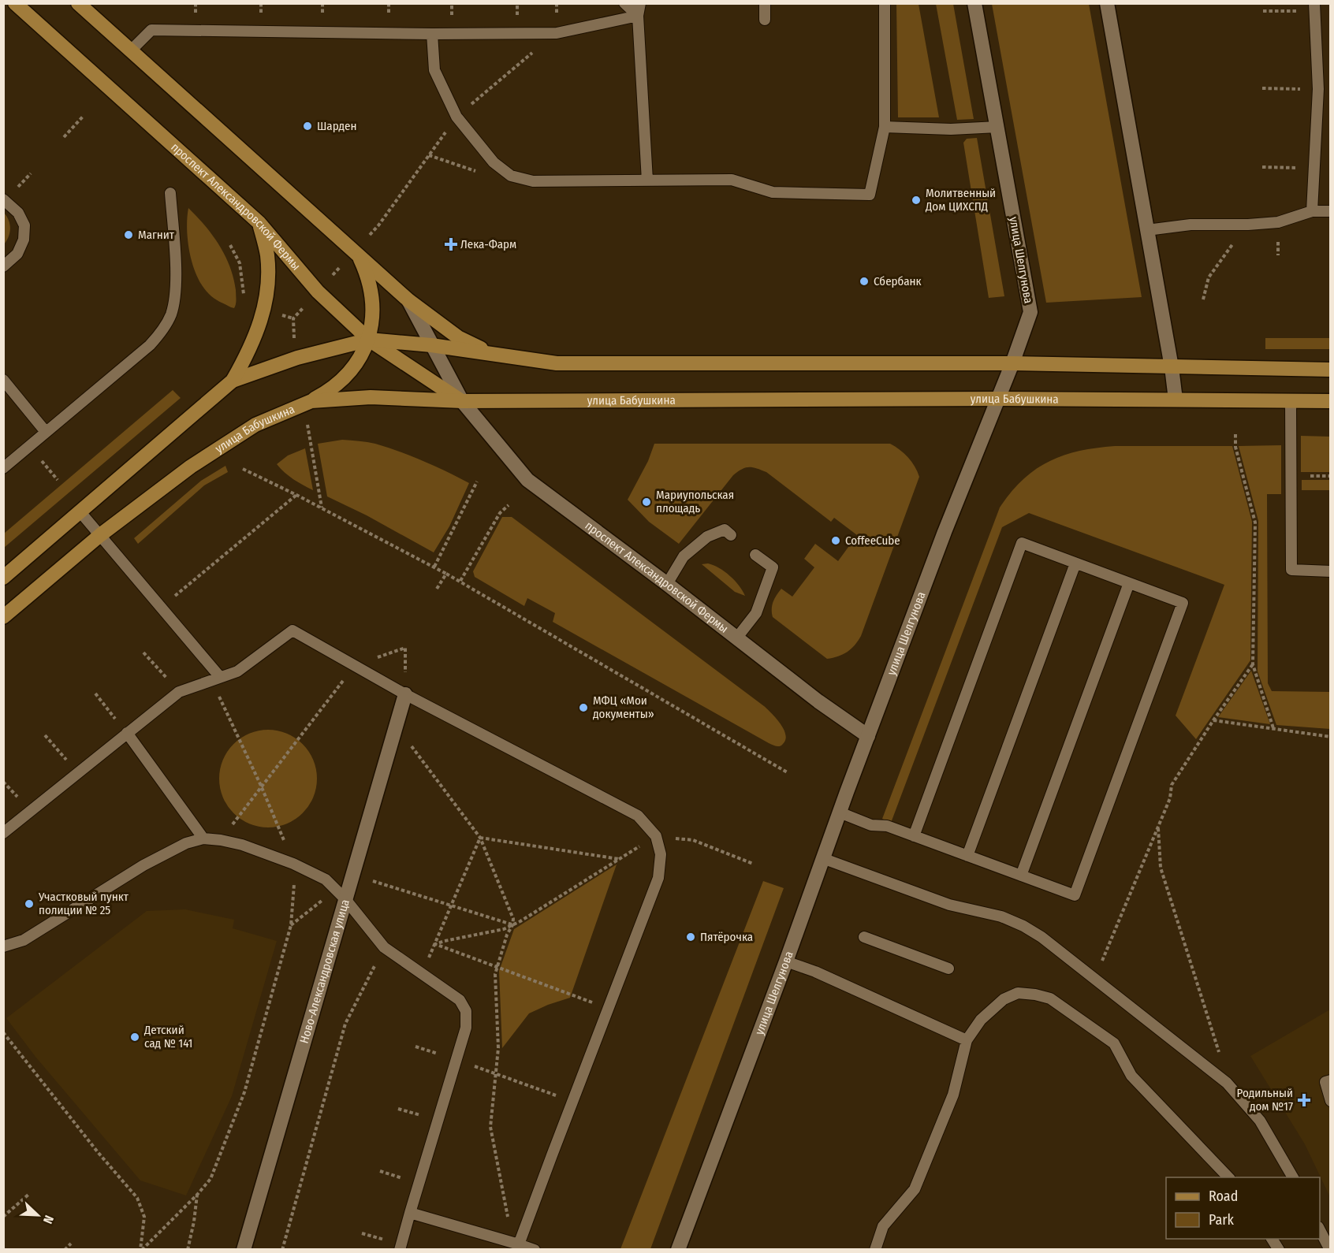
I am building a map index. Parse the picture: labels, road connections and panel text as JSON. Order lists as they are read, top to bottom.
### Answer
{
  "streets": {
    "main road": ["проспект Александровской Фермы", "улица Бабушкина"],
    "street": ["улица Шелгунова", "Ново-Александровская улица"]
  },
  "crossings": [
    ["проспект Александровской Фермы", "улица Шелгунова"],
    ["проспект Александровской Фермы", "улица Бабушкина"],
    ["улица Шелгунова", "улица Бабушкина"]
  ],
  "places": {
    "other": [
      "Шарден",
      "Молитвенный Дом ЦИХСПД",
      "Магнит",
      "Сбербанк",
      "Мариупольская площадь",
      "CoffeeCube",
      "МФЦ «Мои документы»",
      "Участковый пункт полиции № 25",
      "Пятёрочка",
      "Детский сад № 141"
    ],
    "health": ["Лека-Фарм", "Родильный дом №17"]
  },
  "legend": ["Road", "Park"],
  "north": "bottom right"
}
